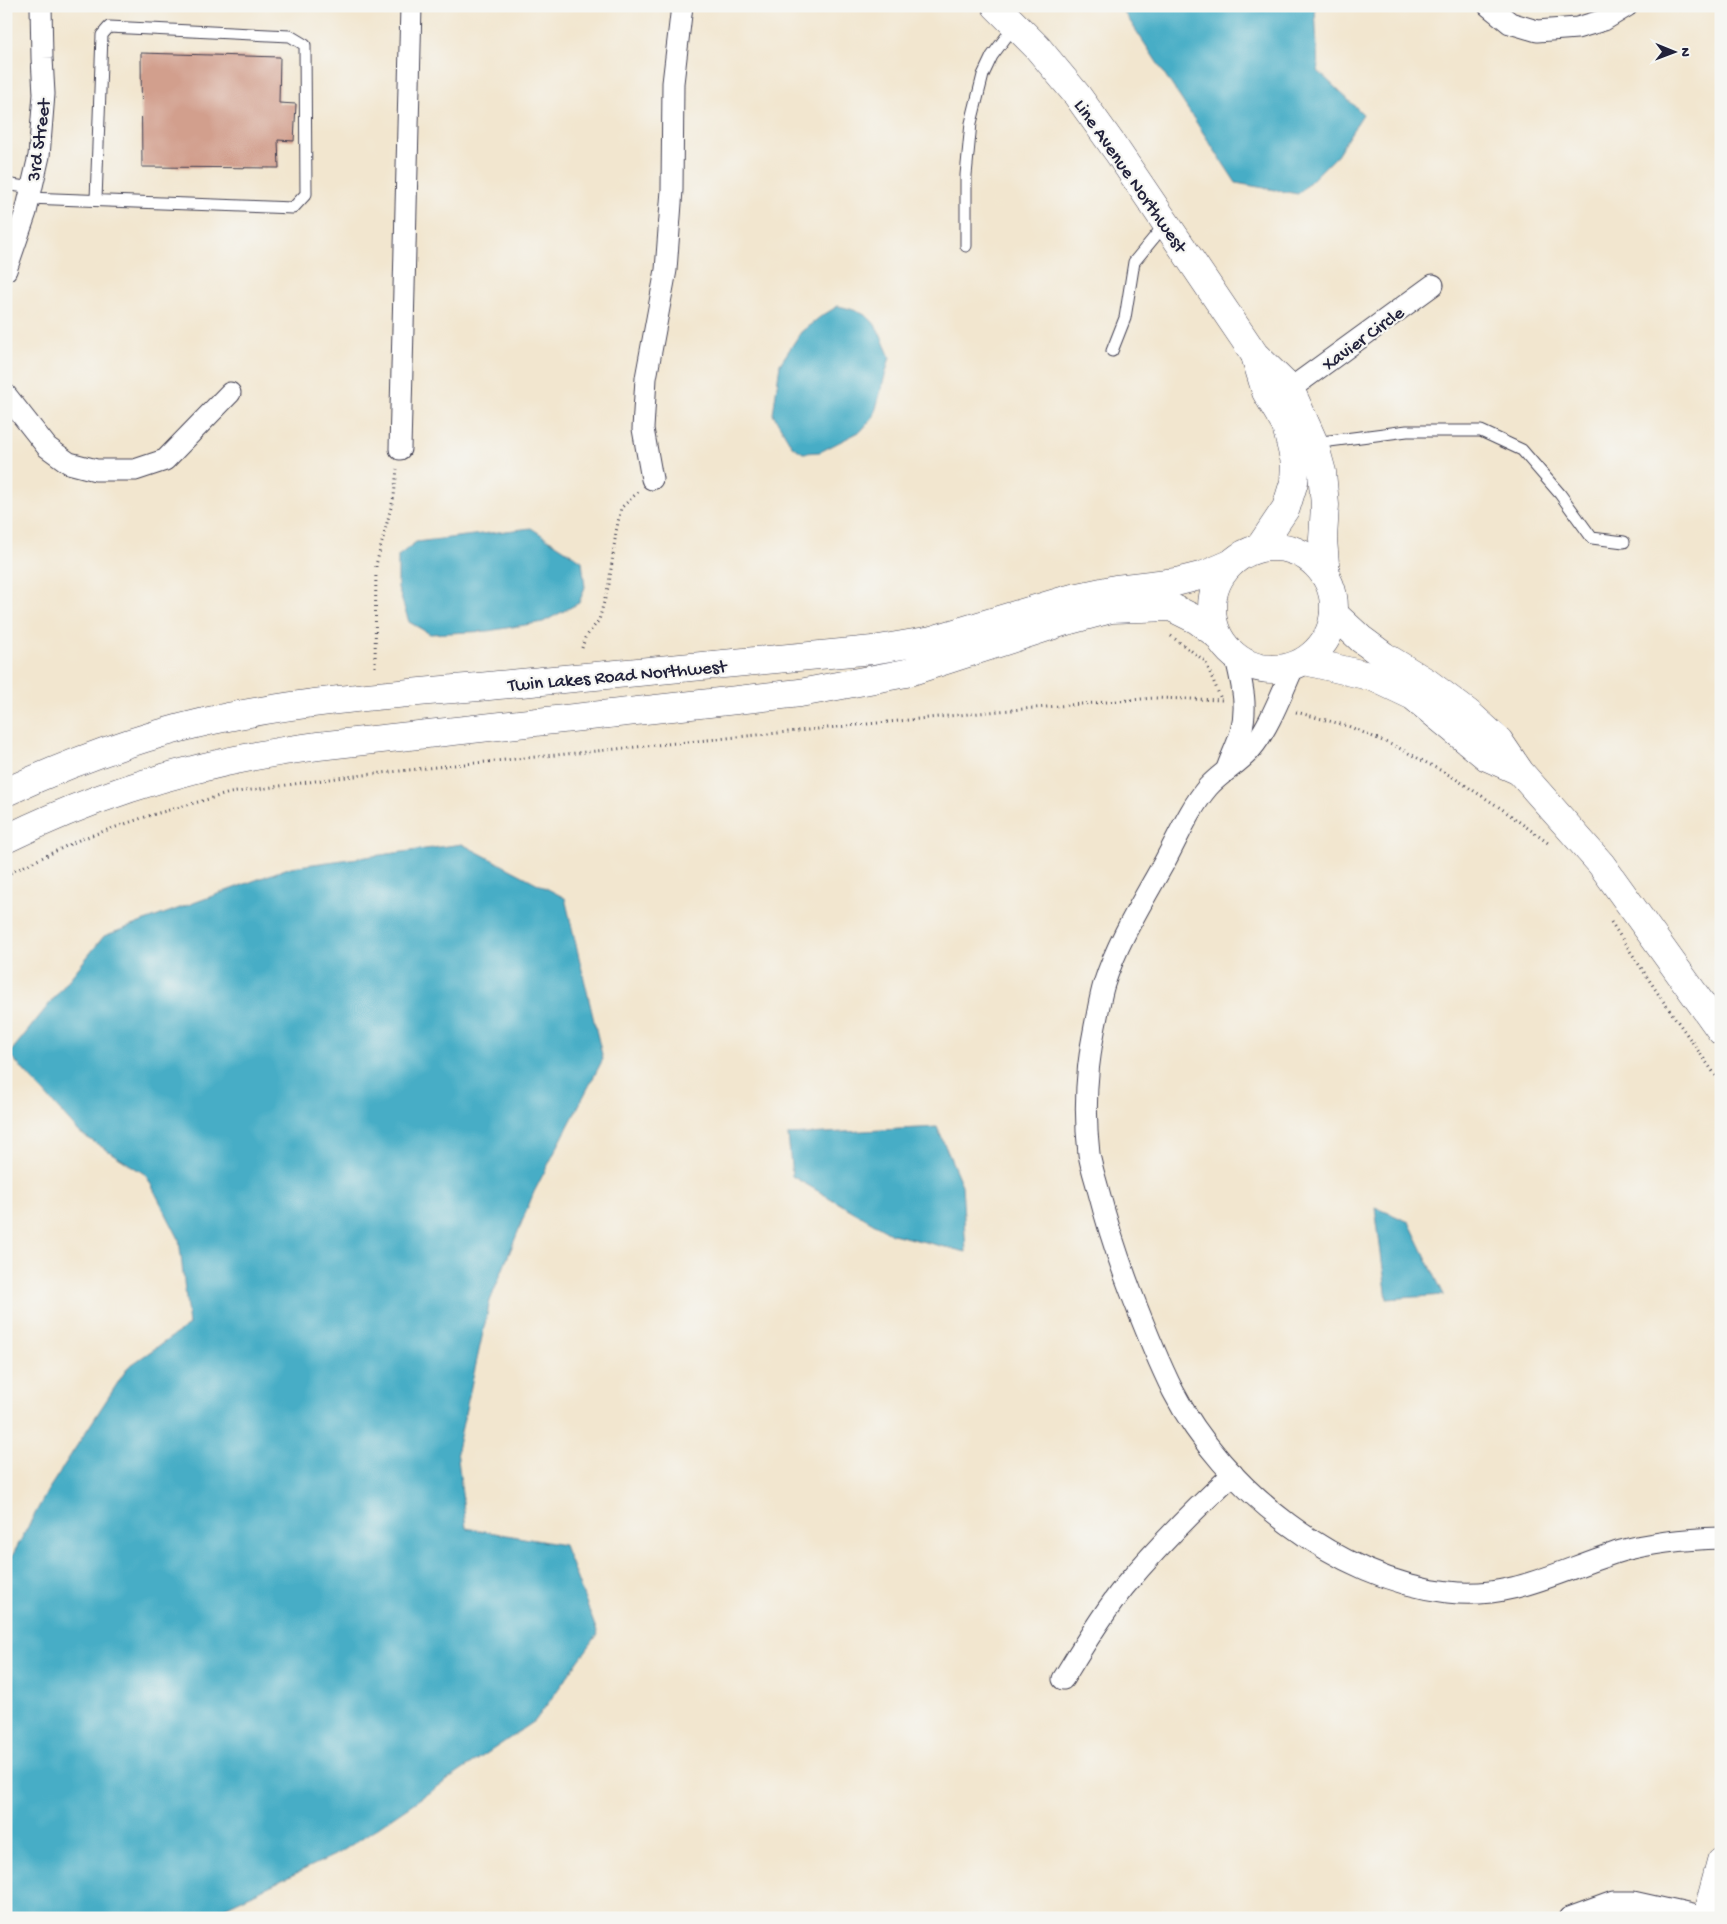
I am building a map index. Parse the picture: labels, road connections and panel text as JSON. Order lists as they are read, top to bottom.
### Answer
{
  "streets": {
    "main road": ["Line Avenue Northwest", "Twin Lakes Road Northwest"],
    "street": ["3rd Street", "Xavier Circle"]
  },
  "crossings": [
    ["Line Avenue Northwest", "Xavier Circle"],
    ["Line Avenue Northwest", "Twin Lakes Road Northwest"]
  ],
  "north": "right"
}
